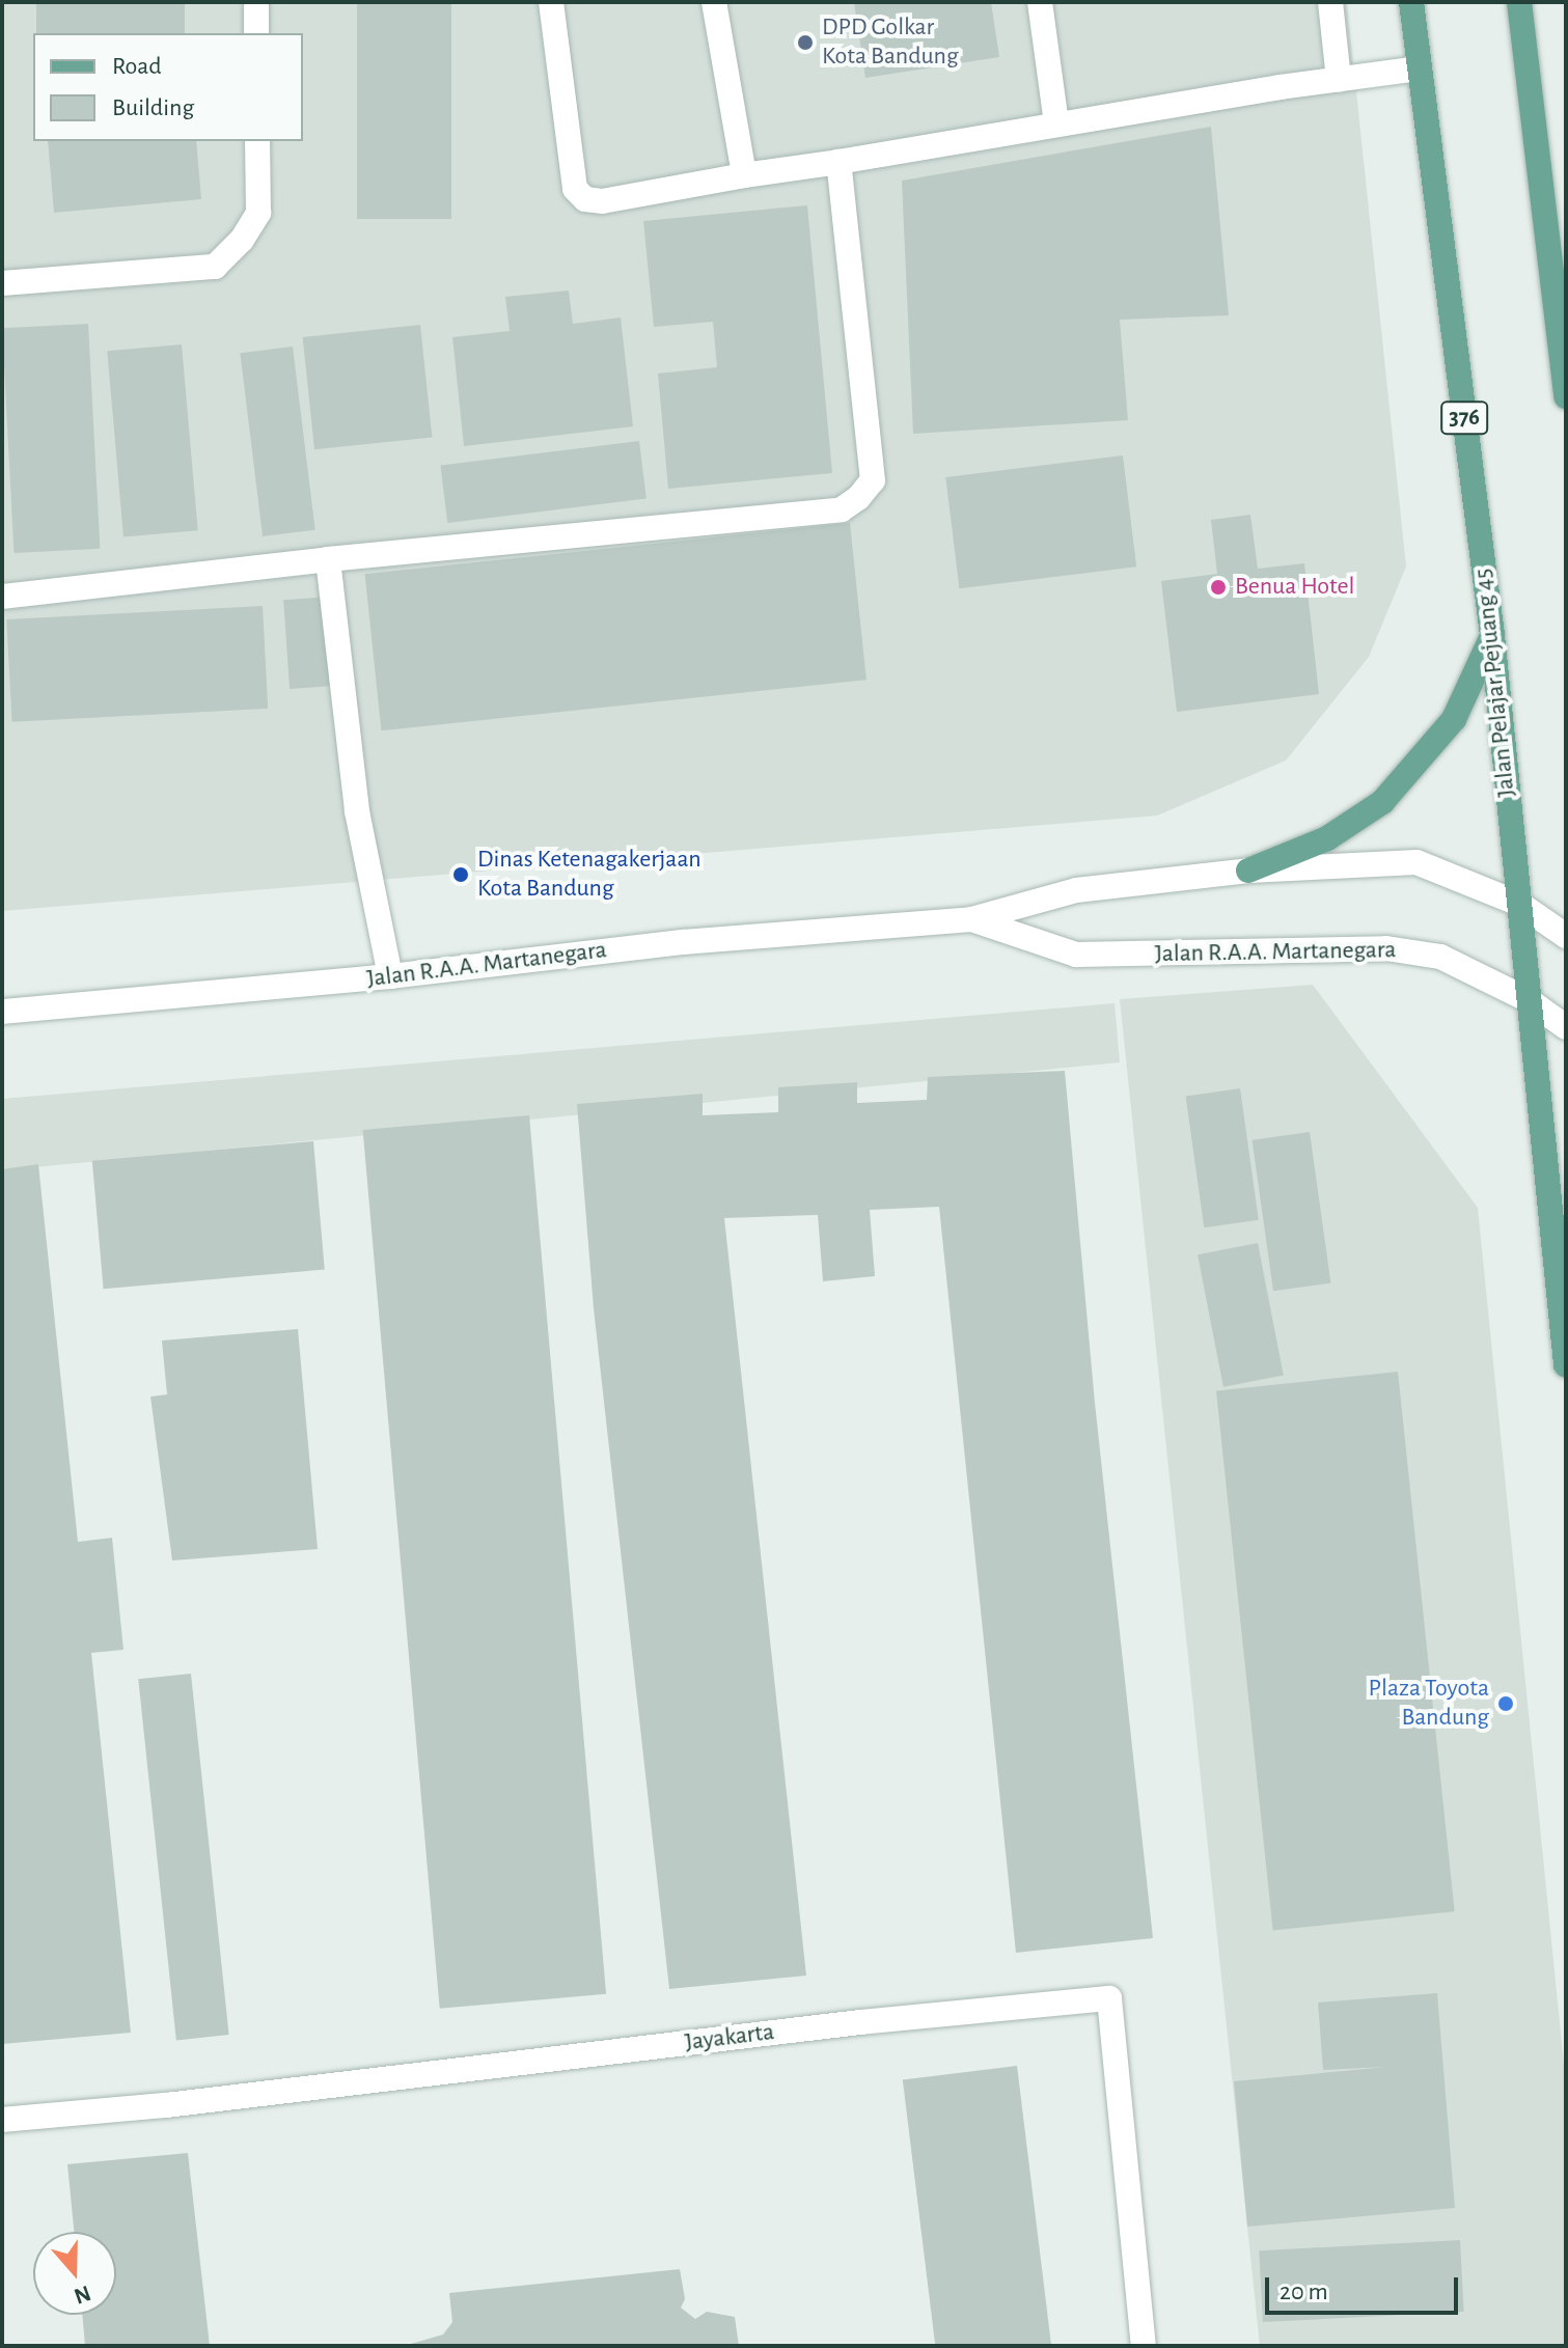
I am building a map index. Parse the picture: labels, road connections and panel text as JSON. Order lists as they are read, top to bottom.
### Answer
{
  "streets": {
    "main road": [
      "376",
      "Jalan Pelajar Pejuang 45",
      "Jalan R.A.A. Martanegara",
      "Jayakarta"
    ]
  },
  "crossings": [
    ["Jalan Pelajar Pejuang 45", "Jalan R.A.A. Martanegara"]
  ],
  "places": [
    "DPD Golkar Kota Bandung",
    "Benua Hotel",
    "Dinas Ketenagakerjaan Kota Bandung",
    "Plaza Toyota Bandung"
  ],
  "legend": ["Road", "Building"],
  "scale_bar": "20 m",
  "north": "bottom"
}
